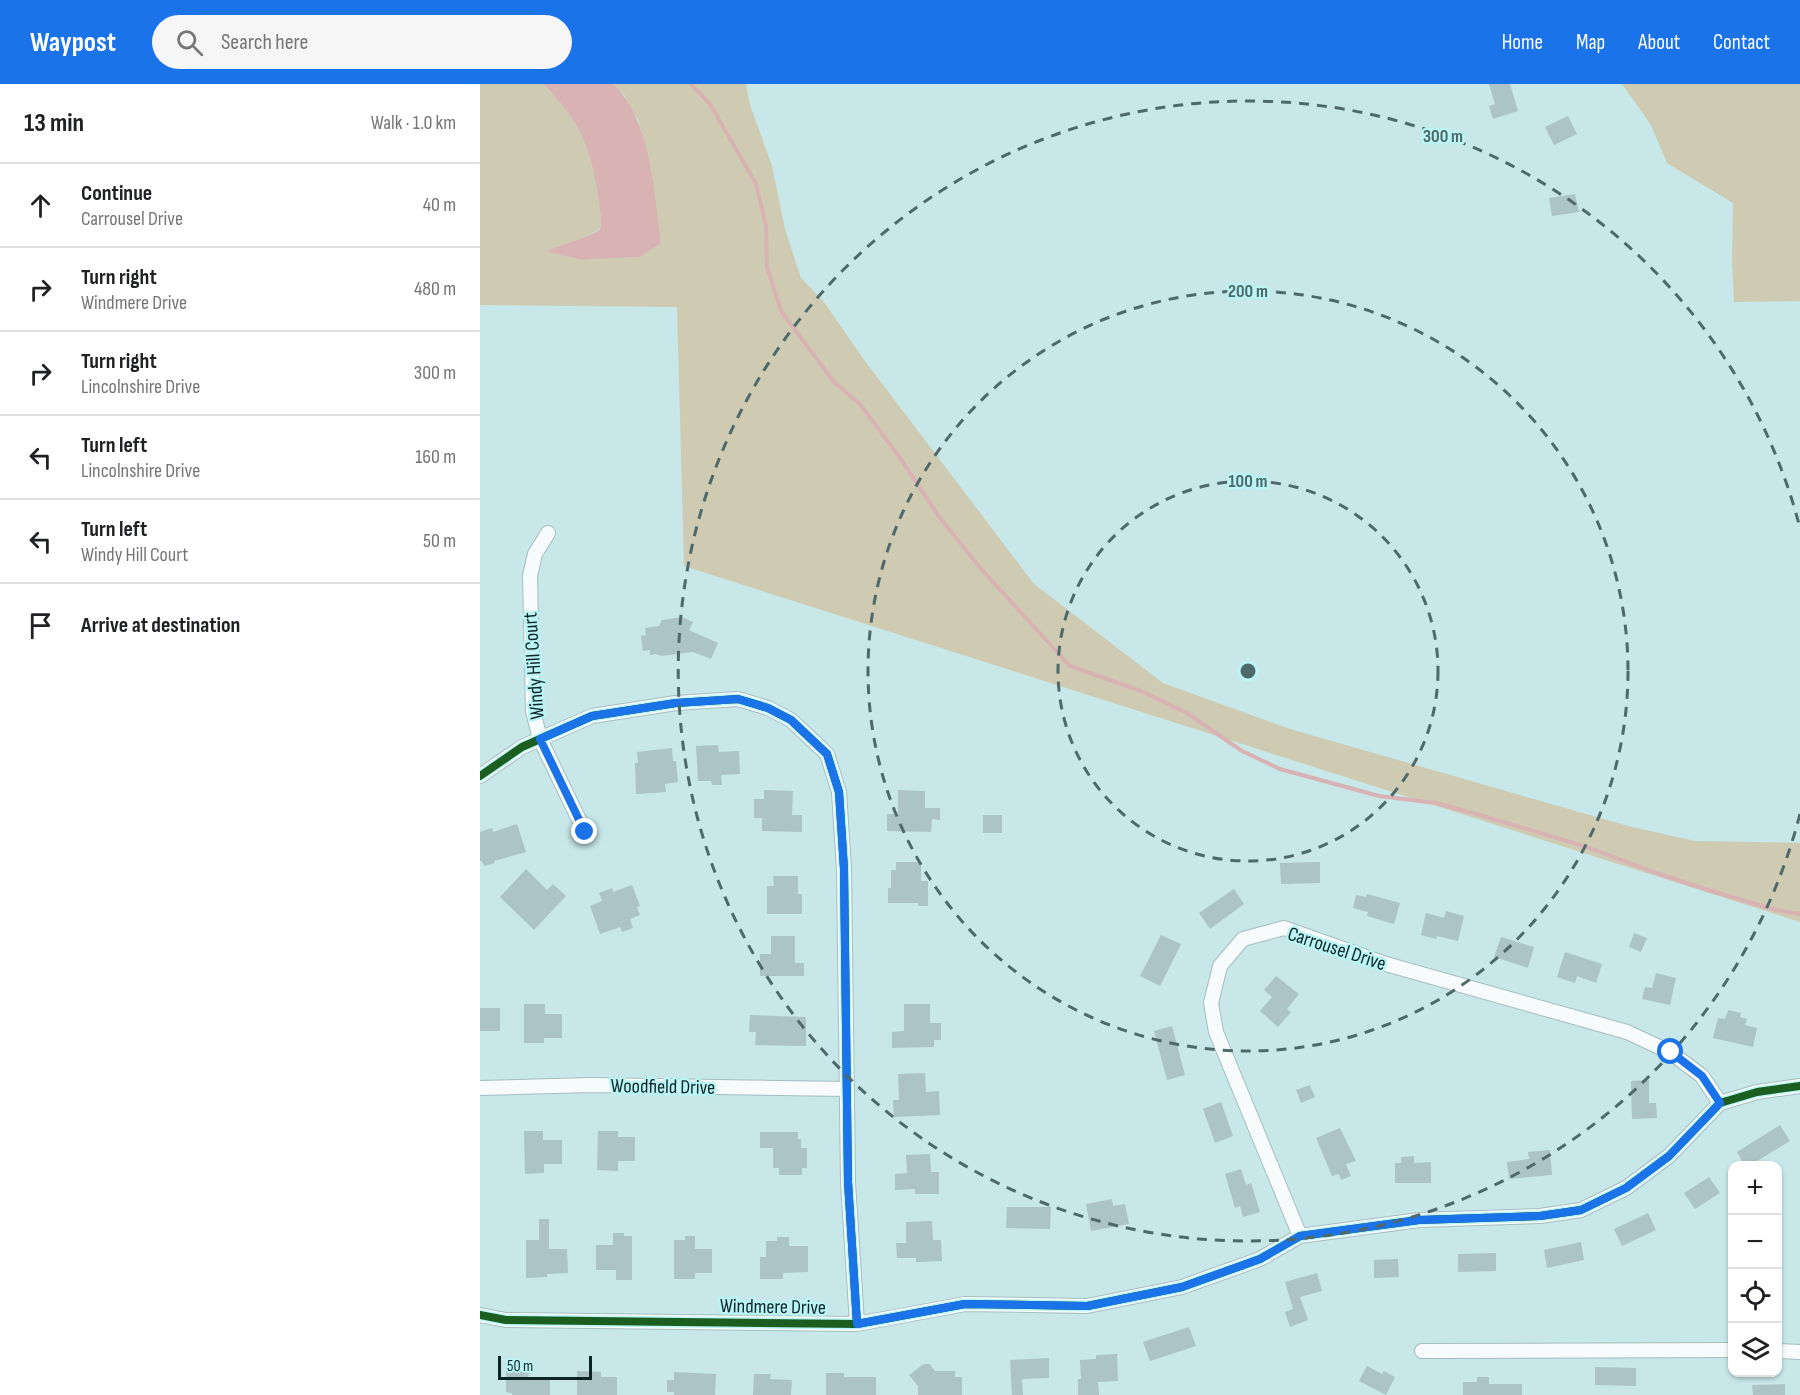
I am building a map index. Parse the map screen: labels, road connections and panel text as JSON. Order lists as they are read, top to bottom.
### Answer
{
  "streets": {
    "street": [
      "Windy Hill Court",
      "Carrousel Drive",
      "Woodfield Drive",
      "Windmere Drive"
    ]
  },
  "crossings": [
    ["Carrousel Drive", "Windmere Drive"]
  ],
  "scale_bar": "50 m",
  "page": {
    "header": "Waypost",
    "search": "Search here",
    "nav": [
      "Home",
      "Map",
      "About",
      "Contact"
    ],
    "heading": ["13 min", "Walk · 1.0 km"],
    "list": [
      ["Continue", "Carrousel Drive", "40 m"],
      ["Turn right", "Windmere Drive", "480 m"],
      ["Turn right", "Lincolnshire Drive", "300 m"],
      ["Turn left", "Lincolnshire Drive", "160 m"],
      ["Turn left", "Windy Hill Court", "50 m"],
      "Arrive at destination"
    ],
    "map_buttons": ["+", "−"],
    "scale": "50 m"
  },
  "rings": ["300 m", "200 m", "100 m"]
}
